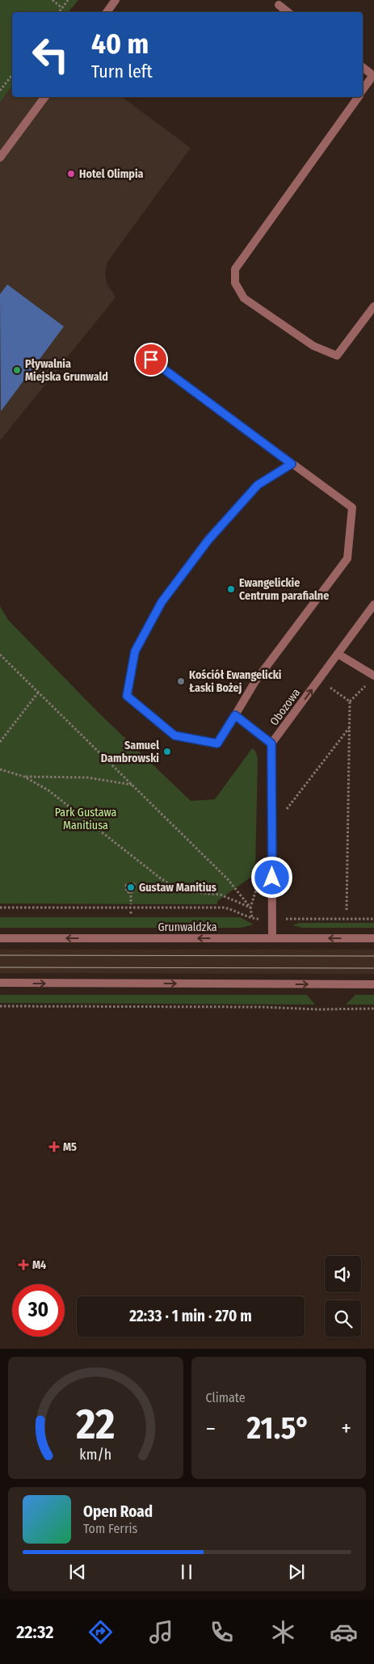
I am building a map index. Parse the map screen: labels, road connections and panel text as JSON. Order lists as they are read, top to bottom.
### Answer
{
  "streets": {
    "street": ["Obozowa", "Grunwaldzka"]
  },
  "one_way": ["Obozowa"],
  "parks": ["Park Gustawa Manitiusa"],
  "places": {
    "other": [
      "Hotel Olimpia",
      "Pływalnia Miejska Grunwald",
      "Ewangelickie Centrum parafialne",
      "Kościół Ewangelicki Łaski Bożej",
      "Samuel Dambrowski",
      "Gustaw Manitius"
    ],
    "health": ["M5", "M4"]
  },
  "page": {
    "turn": ["40 m", "Turn left"],
    "limit": "30",
    "trip": "22:33 · 1 min · 270 m",
    "tile": "Climate",
    "heat": ["−", "21.5°", "+"],
    "song": ["Open Road", "Tom Ferris"],
    "tabs": "22:32",
    "gauge": ["22", "km/h"]
  }
}
